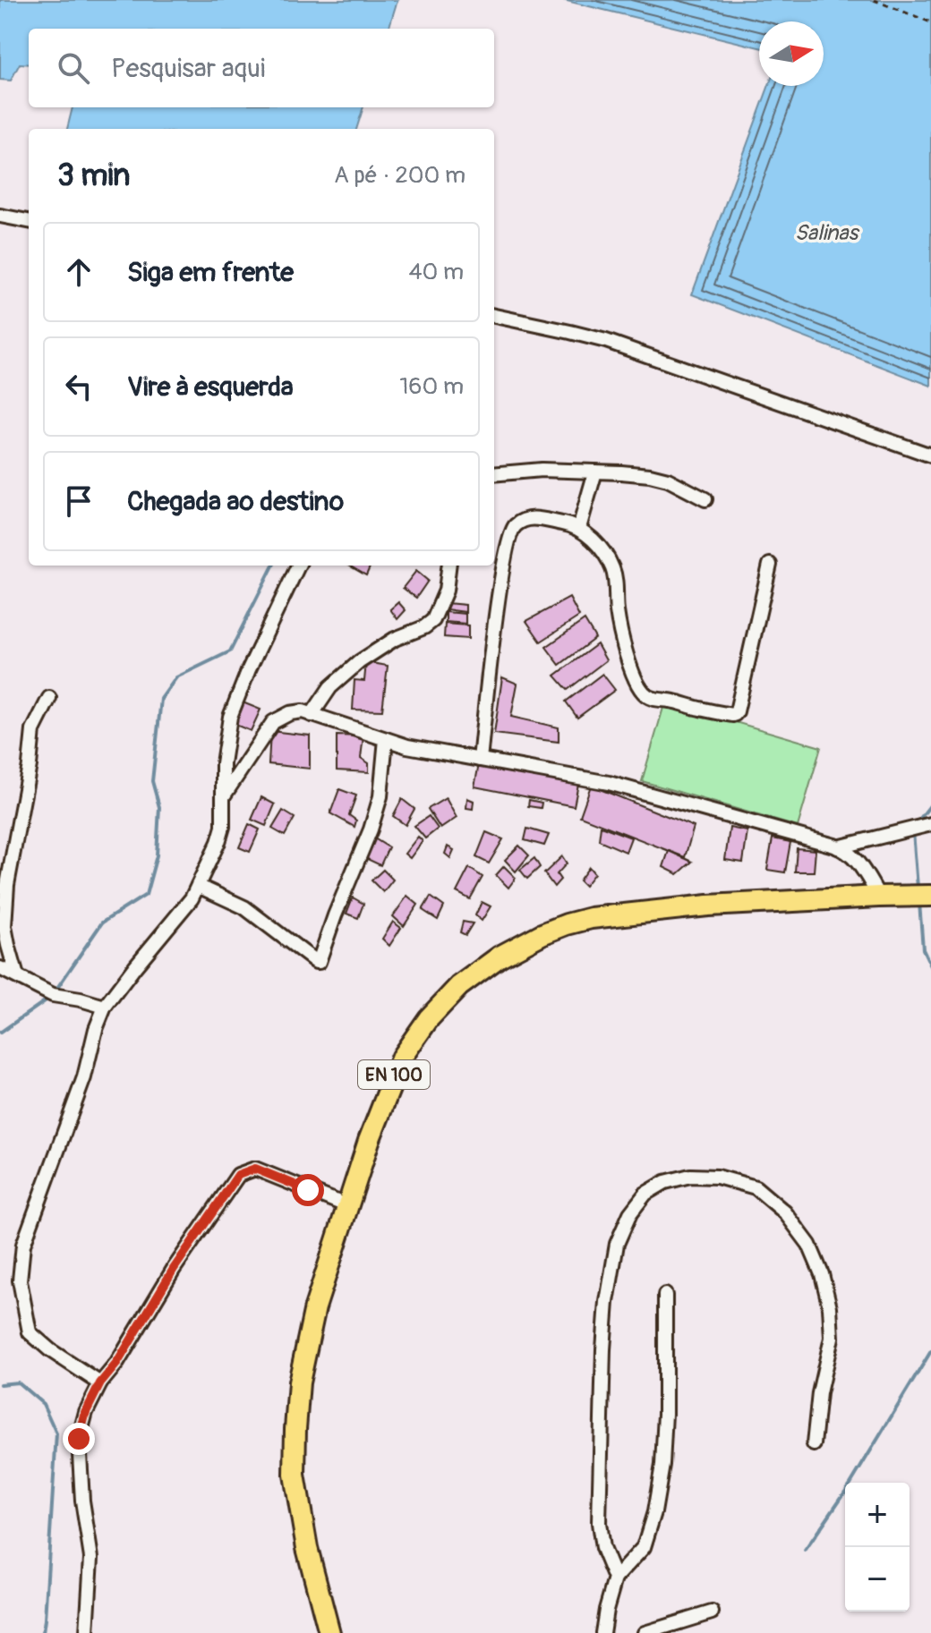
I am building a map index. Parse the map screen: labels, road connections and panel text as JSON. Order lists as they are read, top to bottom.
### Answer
{
  "streets": {
    "main road": ["EN 100"]
  },
  "water": ["Salinas"],
  "north": "right",
  "page": {
    "search": "Pesquisar aqui",
    "heading": ["3 min", "A pé · 200 m"],
    "list": [
      ["Siga em frente", "40 m"],
      ["Vire à esquerda", "160 m"],
      "Chegada ao destino"
    ],
    "map_buttons": ["+", "−"]
  }
}
